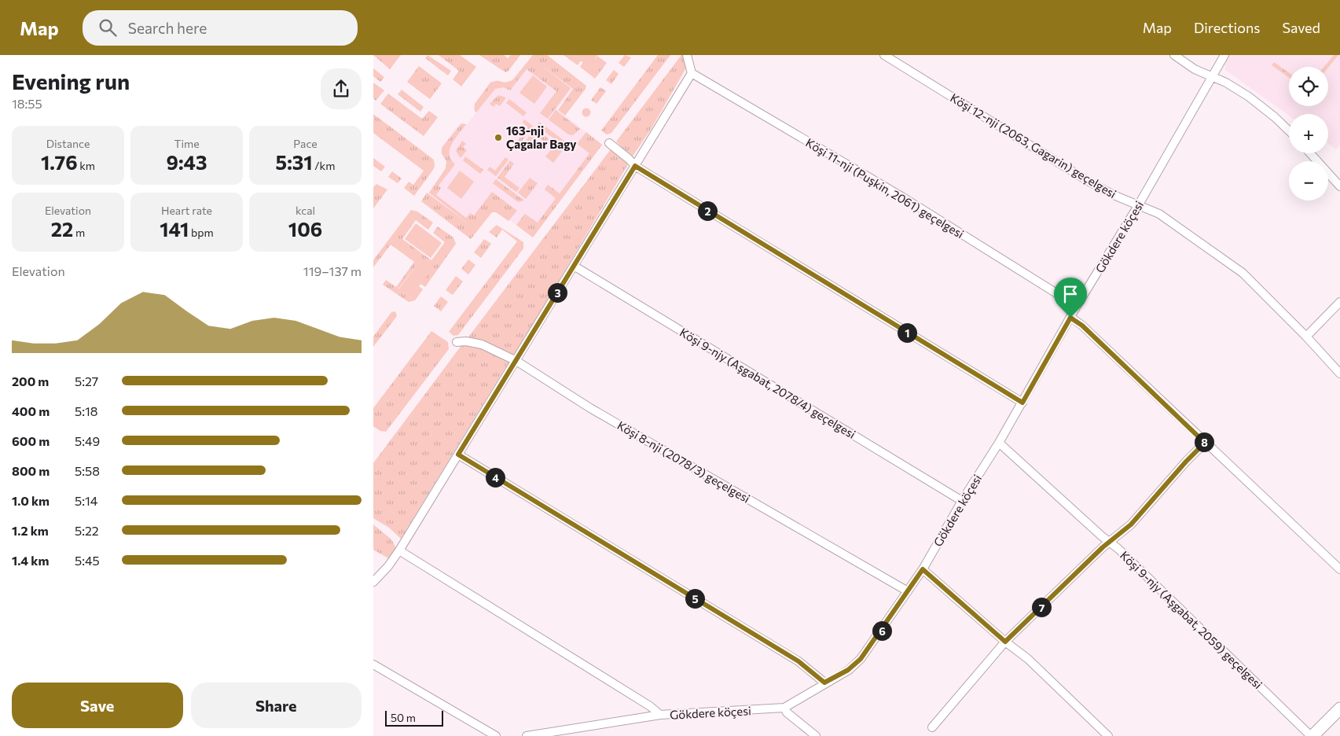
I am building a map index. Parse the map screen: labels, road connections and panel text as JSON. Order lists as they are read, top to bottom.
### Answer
{
  "streets": {
    "street": [
      "Köşi 12-nji (2063, Gagarin) geçelgesi",
      "Köşi 11-nji (Puşkin, 2061) geçelgesi",
      "Gökdere köçesi",
      "Köşi 9-njy (Aşgabat, 2078/4) geçelgesi",
      "Köşi 8-nji (2078/3) geçelgesi",
      "Köşi 9-njy (Aşgabat, 2059) geçelgesi"
    ]
  },
  "crossings": [
    ["Köşi 12-nji (2063, Gagarin) geçelgesi", "Gökdere köçesi"],
    ["Köşi 11-nji (Puşkin, 2061) geçelgesi", "Gökdere köçesi"],
    ["Gökdere köçesi", "Köşi 9-njy (Aşgabat, 2078/4) geçelgesi"],
    ["Gökdere köçesi", "Köşi 8-nji (2078/3) geçelgesi"],
    ["Gökdere köçesi", "Köşi 9-njy (Aşgabat, 2059) geçelgesi"]
  ],
  "places": ["163-nji Çagalar Bagy"],
  "scale_bar": "50 m",
  "page": {
    "header": "Map",
    "search": "Search here",
    "nav": ["Map", "Directions", "Saved"],
    "heading": ["Evening run", "18:55"],
    "map_buttons": ["+", "−"],
    "stats": [
      ["Distance", "1.76 km"],
      ["Time", "9:43"],
      ["Pace", "5:31 /km"],
      ["Elevation", "22 m"],
      ["Heart rate", "141 bpm"],
      ["kcal", "106"]
    ],
    "pins": [
      "2",
      "3",
      "1",
      "8",
      "4",
      "5",
      "7",
      "6"
    ],
    "chart": ["Elevation", "119–137 m"],
    "list": [
      {
        "name": "200 m",
        "note": "5:27"
      },
      {
        "name": "400 m",
        "note": "5:18"
      },
      {
        "name": "600 m",
        "note": "5:49"
      },
      {
        "name": "800 m",
        "note": "5:58"
      },
      {
        "name": "1.0 km",
        "note": "5:14"
      },
      {
        "name": "1.2 km",
        "note": "5:22"
      },
      {
        "name": "1.4 km",
        "note": "5:45"
      }
    ],
    "buttons": ["Save", "Share"],
    "scale": "50 m"
  }
}
